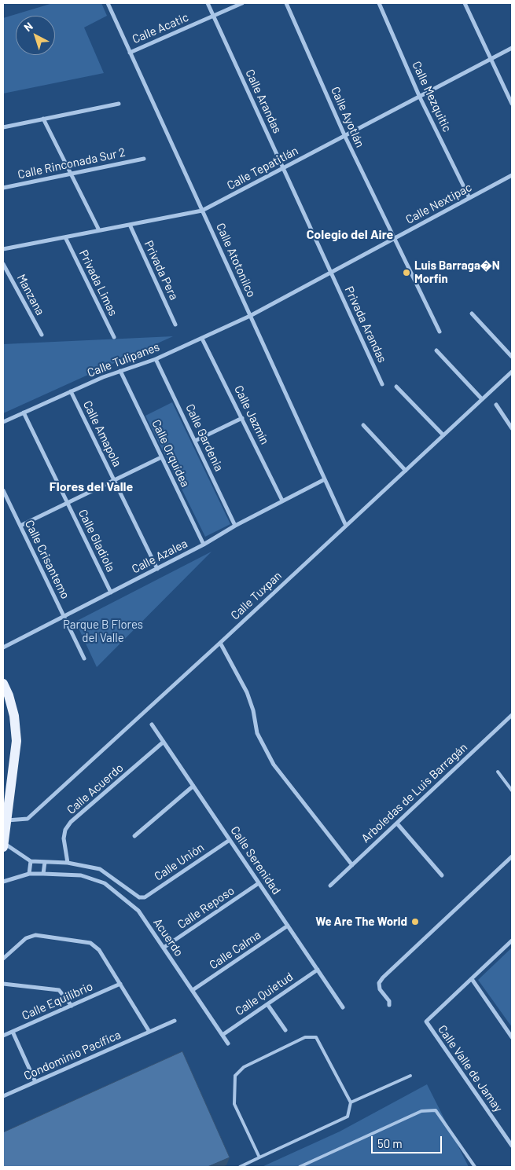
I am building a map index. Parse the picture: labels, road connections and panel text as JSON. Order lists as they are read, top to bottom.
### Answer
{
  "streets": {
    "street": [
      "Calle Acatic",
      "Calle Mezquitic",
      "Calle Arandas",
      "Calle Ayotlán",
      "Calle Rinconada Sur 2",
      "Calle Tepatitlán",
      "Calle Nextipac",
      "Calle Atotonilco",
      "Privada Pera",
      "Privada Limas",
      "Manzana",
      "Privada Arandas",
      "Calle Tulipanes",
      "Calle Jazmín",
      "Calle Amapola",
      "Calle Gardenia",
      "Calle Orquídea",
      "Calle Gladiola",
      "Calle Azalea",
      "Calle Crisantemo",
      "Calle Tuxpan",
      "Calle Acuerdo",
      "Arboledas de Luis Barragán",
      "Calle Serenidad",
      "Calle Unión",
      "Calle Reposo",
      "Acuerdo",
      "Calle Calma",
      "Calle Quietud",
      "Calle Equilibrio",
      "Condominio Pacífica",
      "Calle Valle de Jamay"
    ]
  },
  "crossings": [
    ["Calle Acatic", "Calle Arandas"],
    ["Calle Acatic", "Calle Atotonilco"],
    ["Calle Mezquitic", "Calle Tepatitlán"],
    ["Calle Mezquitic", "Calle Nextipac"],
    ["Calle Arandas", "Calle Tepatitlán"],
    ["Calle Arandas", "Calle Nextipac"],
    ["Calle Arandas", "Privada Arandas"],
    ["Calle Ayotlán", "Calle Tepatitlán"],
    ["Calle Ayotlán", "Calle Nextipac"],
    ["Calle Tepatitlán", "Calle Atotonilco"],
    ["Calle Tepatitlán", "Privada Pera"],
    ["Calle Tepatitlán", "Privada Limas"],
    ["Calle Nextipac", "Calle Atotonilco"],
    ["Calle Nextipac", "Privada Arandas"],
    ["Calle Nextipac", "Calle Tulipanes"],
    ["Calle Atotonilco", "Calle Tulipanes"],
    ["Calle Atotonilco", "Calle Azalea"],
    ["Calle Atotonilco", "Calle Tuxpan"],
    ["Calle Tulipanes", "Calle Jazmín"],
    ["Calle Tulipanes", "Calle Amapola"],
    ["Calle Tulipanes", "Calle Gardenia"],
    ["Calle Tulipanes", "Calle Orquídea"],
    ["Calle Tulipanes", "Calle Gladiola"],
    ["Calle Jazmín", "Calle Azalea"],
    ["Calle Amapola", "Calle Azalea"],
    ["Calle Gardenia", "Calle Azalea"],
    ["Calle Orquídea", "Calle Azalea"],
    ["Calle Gladiola", "Calle Azalea"],
    ["Calle Azalea", "Calle Crisantemo"],
    ["Calle Acuerdo", "Calle Serenidad"],
    ["Calle Serenidad", "Calle Unión"],
    ["Calle Serenidad", "Calle Reposo"],
    ["Calle Serenidad", "Calle Calma"],
    ["Calle Serenidad", "Calle Quietud"],
    ["Calle Reposo", "Acuerdo"],
    ["Acuerdo", "Calle Calma"],
    ["Acuerdo", "Calle Quietud"]
  ],
  "districts": ["Colegio del Aire", "Flores del Valle"],
  "parks": ["Parque B Flores del Valle"],
  "places": ["Luis Barraga�N Morfin", "We Are The World"],
  "scale_bar": "50 m",
  "north": "top left"
}
